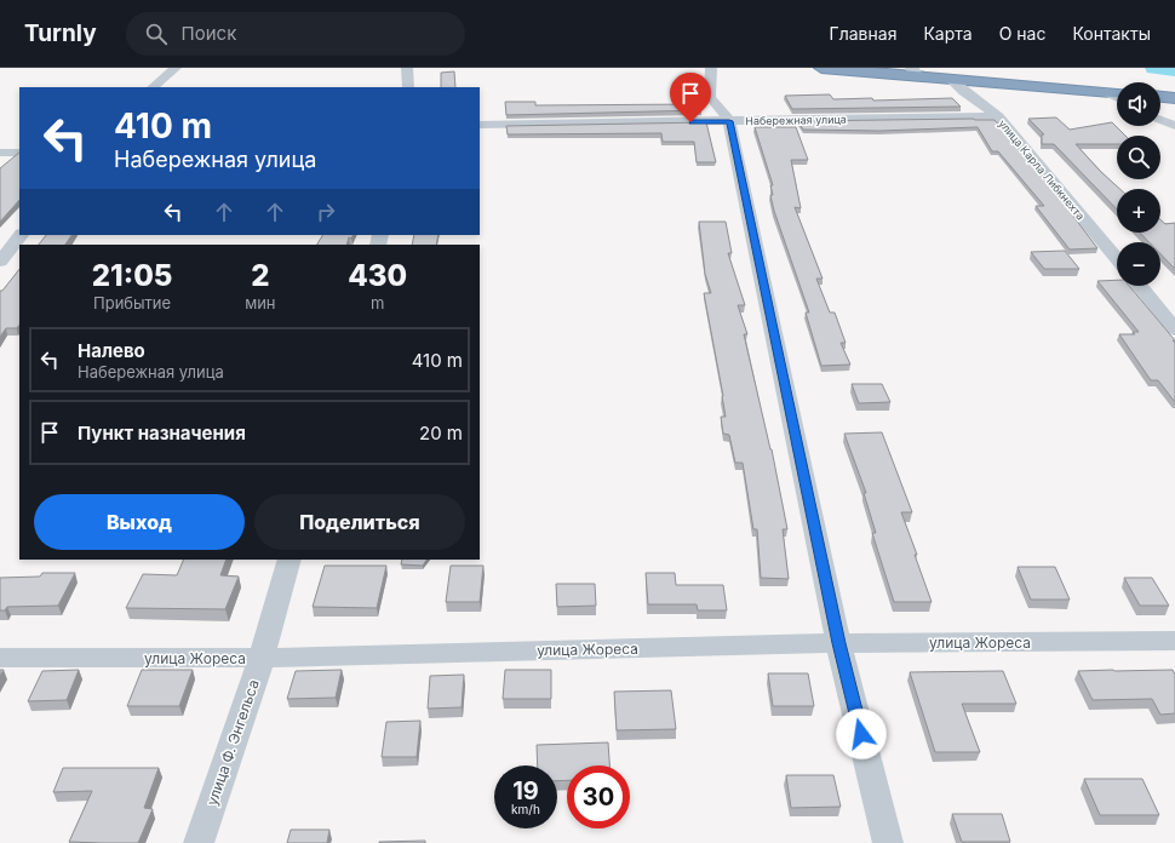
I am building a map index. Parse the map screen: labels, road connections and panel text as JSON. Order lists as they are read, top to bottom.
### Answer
{
  "streets": {
    "street": [
      "Набережная улица",
      "улица Карла Либкнехта",
      "улица Жореса",
      "улица Ф. Энгельса"
    ]
  },
  "crossings": [
    ["Набережная улица", "улица Карла Либкнехта"],
    ["улица Жореса", "улица Ф. Энгельса"]
  ],
  "page": {
    "header": "Turnly",
    "search": "Поиск",
    "nav": [
      "Главная",
      "Карта",
      "О нас",
      "Контакты"
    ],
    "map_buttons": ["+", "−"],
    "turn": ["410 m", "Набережная улица"],
    "eta": [
      "21:05",
      "Прибытие",
      "2",
      "мин",
      "430",
      "m"
    ],
    "list": [
      {
        "name": "Налево",
        "note": "Набережная улица",
        "value": "410 m"
      },
      {
        "name": "Пункт назначения",
        "value": "20 m"
      }
    ],
    "buttons": ["Выход", "Поделиться"],
    "speed": "19 km/h",
    "limit": "30"
  }
}
